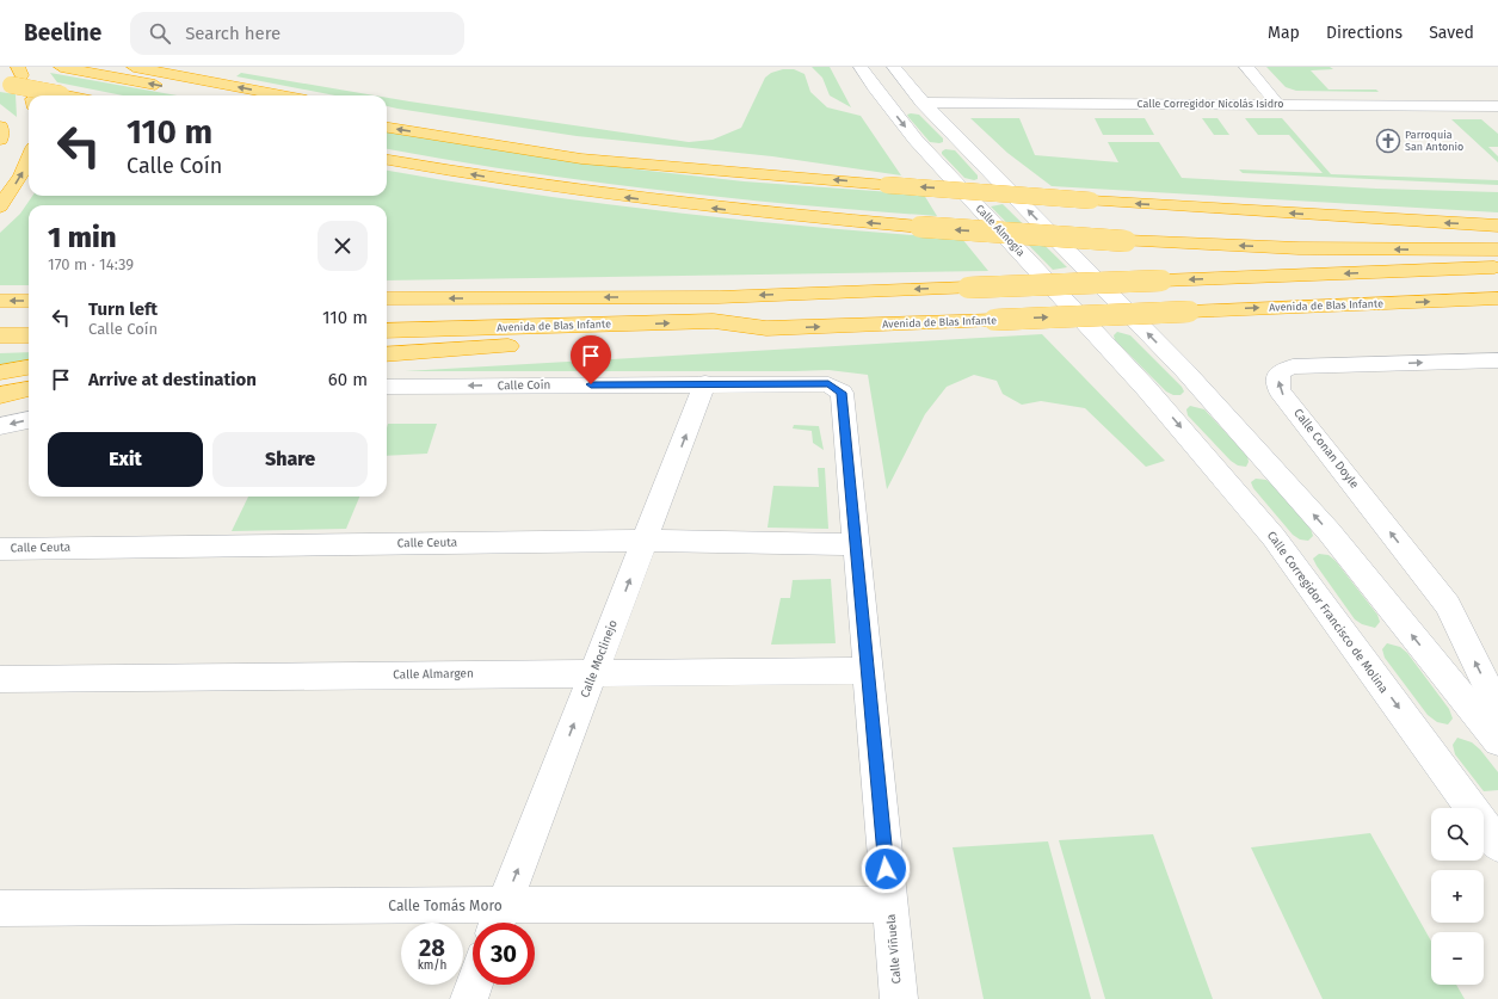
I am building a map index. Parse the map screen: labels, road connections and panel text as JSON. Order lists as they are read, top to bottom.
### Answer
{
  "streets": {
    "highway": ["Avenida de Blas Infante"],
    "street": [
      "Calle Corregidor Nicolás Isidro",
      "Calle Almogía",
      "Calle Coín",
      "Calle Conan Doyle",
      "Calle Ceuta",
      "Calle Corregidor Francisco de Molina",
      "Calle Moclinejo",
      "Calle Almargen",
      "Calle Tomás Moro",
      "Calle Viñuela"
    ]
  },
  "crossings": [
    ["Calle Corregidor Nicolás Isidro", "Calle Almogía"],
    ["Calle Almogía", "Calle Corregidor Francisco de Molina"],
    ["Calle Coín", "Calle Moclinejo"],
    ["Calle Coín", "Calle Viñuela"],
    ["Calle Ceuta", "Calle Moclinejo"],
    ["Calle Ceuta", "Calle Viñuela"],
    ["Calle Moclinejo", "Calle Almargen"],
    ["Calle Moclinejo", "Calle Tomás Moro"],
    ["Calle Almargen", "Calle Viñuela"],
    ["Calle Tomás Moro", "Calle Viñuela"]
  ],
  "one_way": ["Calle Coín", "Calle Moclinejo"],
  "places": {
    "church": ["Parroquia San Antonio"]
  },
  "page": {
    "header": "Beeline",
    "search": "Search here",
    "nav": ["Map", "Directions", "Saved"],
    "turn": ["110 m", "Calle Coín"],
    "heading": ["1 min", "170 m · 14:39"],
    "list": [
      {
        "name": "Turn left",
        "note": "Calle Coín",
        "value": "110 m"
      },
      {
        "name": "Arrive at destination",
        "value": "60 m"
      }
    ],
    "buttons": ["Exit", "Share"],
    "map_buttons": ["+", "−"],
    "speed": "28 km/h",
    "limit": "30"
  }
}
